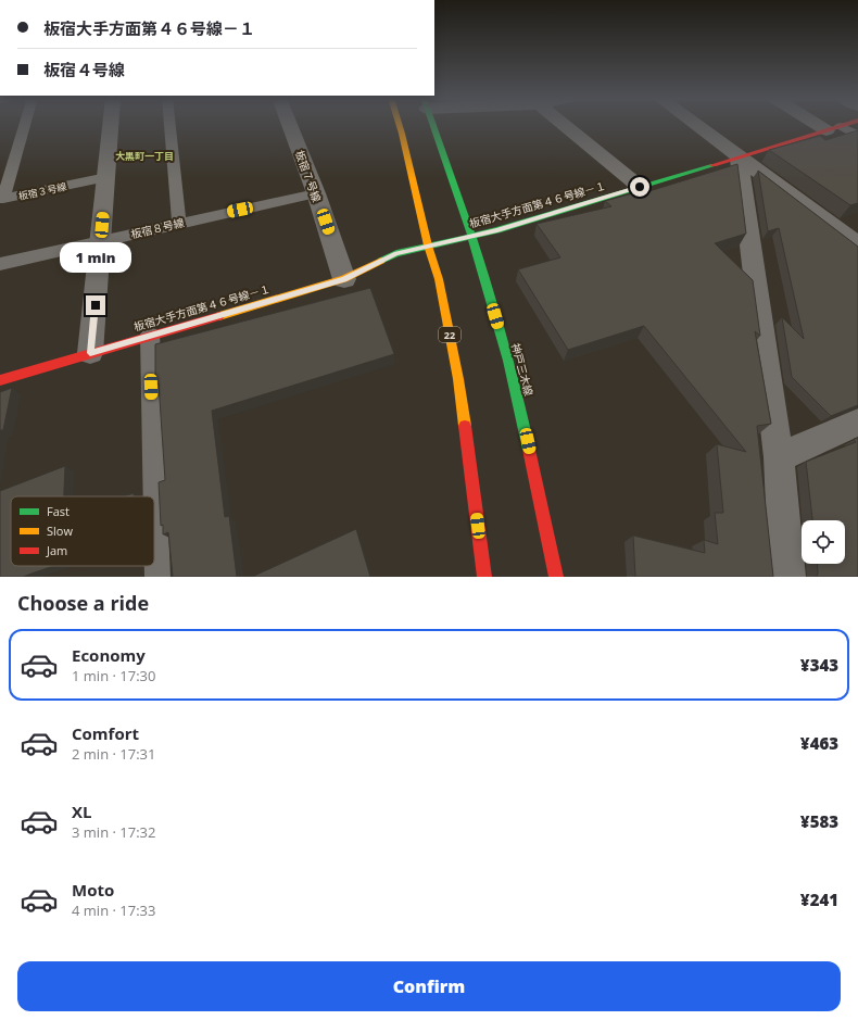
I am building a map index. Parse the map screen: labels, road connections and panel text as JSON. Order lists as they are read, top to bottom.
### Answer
{
  "streets": {
    "main road": ["板宿大手方面第４６号線－１", "22", "神戸三木線"],
    "street": ["板宿７号線"],
    "lane": ["板宿３号線", "板宿８号線"]
  },
  "crossings": [
    ["板宿７号線", "板宿大手方面第４６号線－１"],
    ["板宿７号線", "板宿８号線"],
    ["板宿大手方面第４６号線－１", "22"],
    ["板宿大手方面第４６号線－１", "神戸三木線"]
  ],
  "districts": ["大黒町一丁目"],
  "legend": ["Fast", "Slow", "Jam"],
  "page": {
    "banner": ["板宿大手方面第４６号線－１", "板宿４号線"],
    "bubble": "1 min",
    "heading": "Choose a ride",
    "list": [
      {
        "name": "Economy",
        "note": "1 min · 17:30",
        "value": "¥343"
      },
      {
        "name": "Comfort",
        "note": "2 min · 17:31",
        "value": "¥463"
      },
      {
        "name": "XL",
        "note": "3 min · 17:32",
        "value": "¥583"
      },
      {
        "name": "Moto",
        "note": "4 min · 17:33",
        "value": "¥241"
      }
    ],
    "buttons": "Confirm"
  }
}
